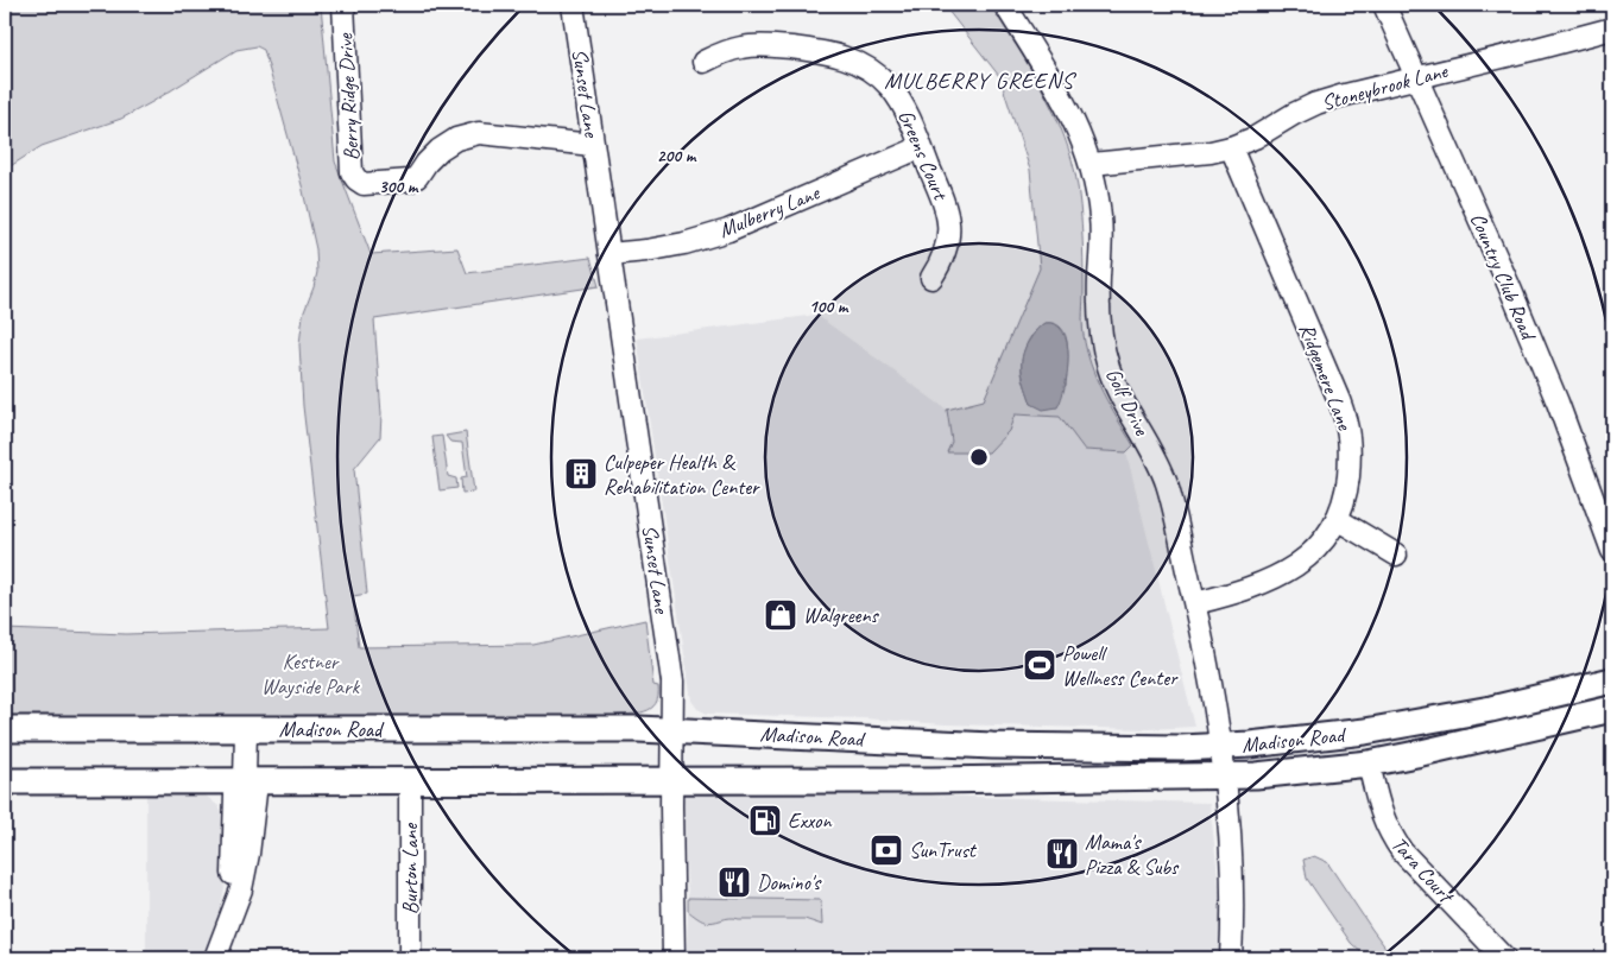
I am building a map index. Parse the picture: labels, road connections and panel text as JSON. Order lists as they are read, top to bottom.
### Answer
{
  "streets": {
    "main road": ["Madison Road"],
    "street": [
      "Stoneybrook Lane",
      "Sunset Lane",
      "Berry Ridge Drive",
      "Greens Court",
      "Mulberry Lane",
      "Country Club Road",
      "Ridgemere Lane",
      "Golf Drive",
      "Burton Lane",
      "Tara Court"
    ]
  },
  "crossings": [
    ["Stoneybrook Lane", "Country Club Road"],
    ["Stoneybrook Lane", "Ridgemere Lane"],
    ["Stoneybrook Lane", "Golf Drive"],
    ["Sunset Lane", "Berry Ridge Drive"],
    ["Sunset Lane", "Mulberry Lane"],
    ["Sunset Lane", "Madison Road"],
    ["Greens Court", "Mulberry Lane"],
    ["Ridgemere Lane", "Golf Drive"],
    ["Golf Drive", "Madison Road"],
    ["Madison Road", "Burton Lane"],
    ["Madison Road", "Tara Court"]
  ],
  "districts": ["MULBERRY GREENS"],
  "parks": ["Kestner Wayside Park"],
  "places": {
    "building": ["Culpeper Health & Rehabilitation Center"],
    "shop": ["Walgreens"],
    "sports": ["Powell Wellness Center"],
    "fuel station": ["Exxon"],
    "bank": ["SunTrust"],
    "restaurant": ["Mama's Pizza & Subs", "Domino's"]
  },
  "rings": ["200 m", "300 m", "100 m"]
}
